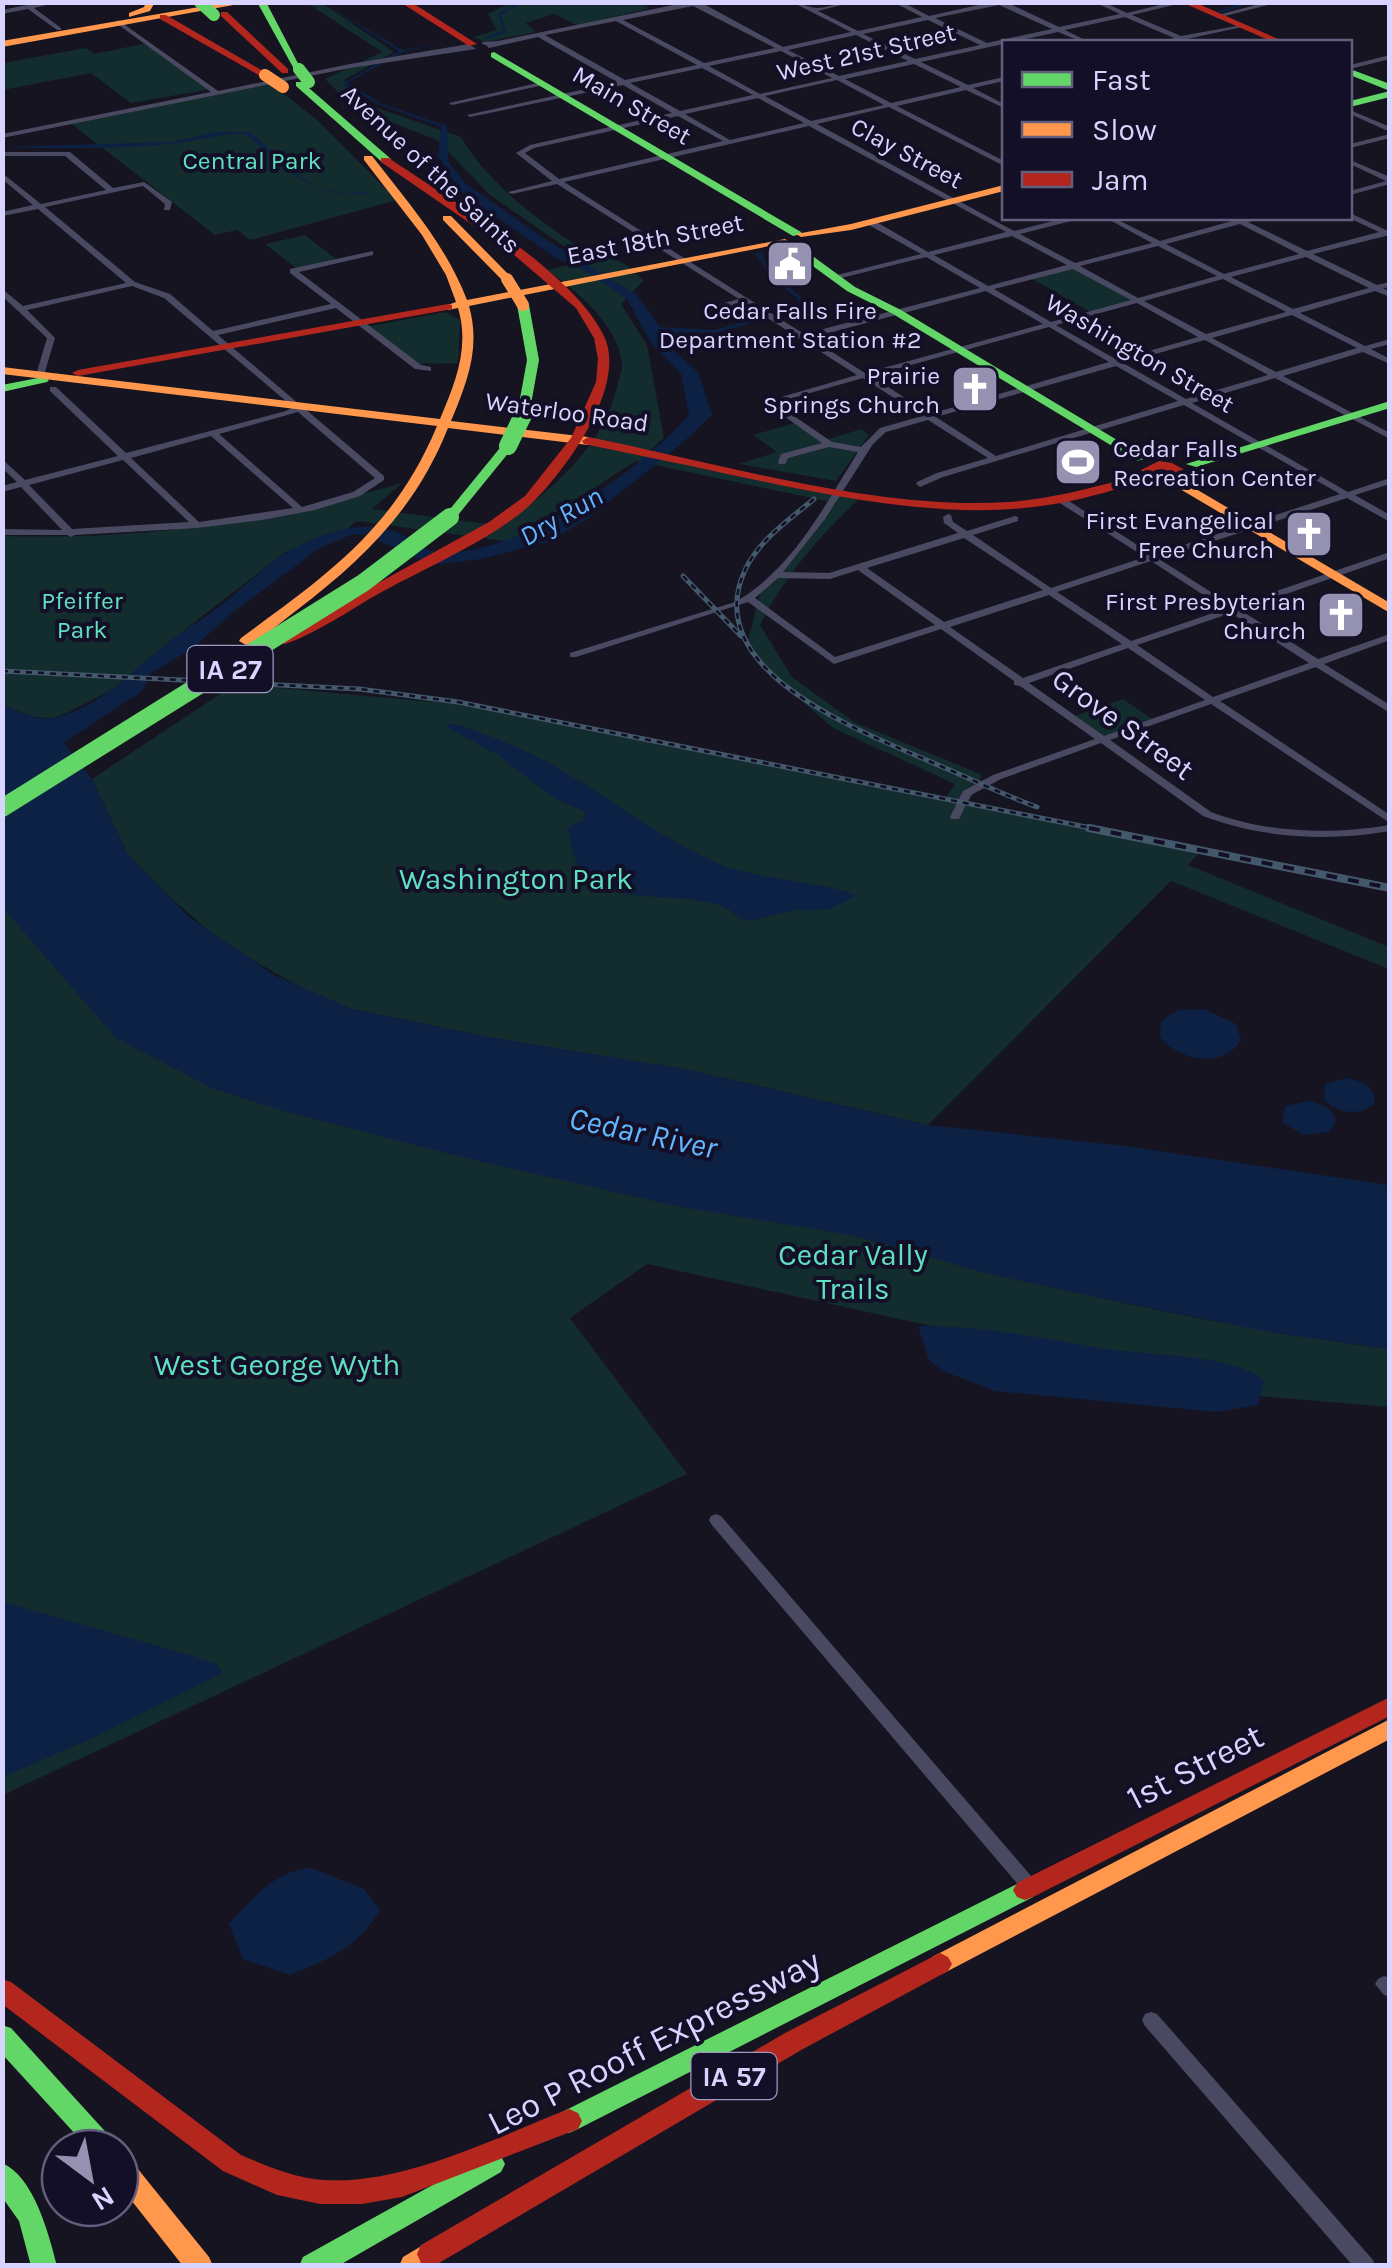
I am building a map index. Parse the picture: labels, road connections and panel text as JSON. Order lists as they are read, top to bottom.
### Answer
{
  "streets": {
    "main road": [
      "Main Street",
      "Avenue of the Saints",
      "East 18th Street",
      "Waterloo Road",
      "IA 27",
      "1st Street",
      "Leo P Rooff Expressway",
      "IA 57"
    ],
    "street": [
      "West 21st Street",
      "Clay Street",
      "Washington Street",
      "Grove Street"
    ]
  },
  "crossings": [
    ["West 21st Street", "Main Street"],
    ["West 21st Street", "Clay Street"],
    ["Main Street", "East 18th Street"],
    ["Main Street", "Waterloo Road"],
    ["Clay Street", "East 18th Street"],
    ["Clay Street", "Waterloo Road"],
    ["East 18th Street", "Washington Street"],
    ["East 18th Street", "Waterloo Road"],
    ["Washington Street", "Waterloo Road"],
    ["1st Street", "Leo P Rooff Expressway"]
  ],
  "water": ["Dry Run", "Cedar River"],
  "parks": [
    "Central Park",
    "Pfeiffer Park",
    "Washington Park",
    "Cedar Vally Trails",
    "West George Wyth"
  ],
  "places": {
    "public building": ["Cedar Falls Fire Department Station #2"],
    "church": ["Prairie Springs Church", "First Evangelical Free Church", "First Presbyterian Church"],
    "sports": ["Cedar Falls Recreation Center"]
  },
  "legend": ["Fast", "Slow", "Jam"],
  "north": "bottom right"
}
